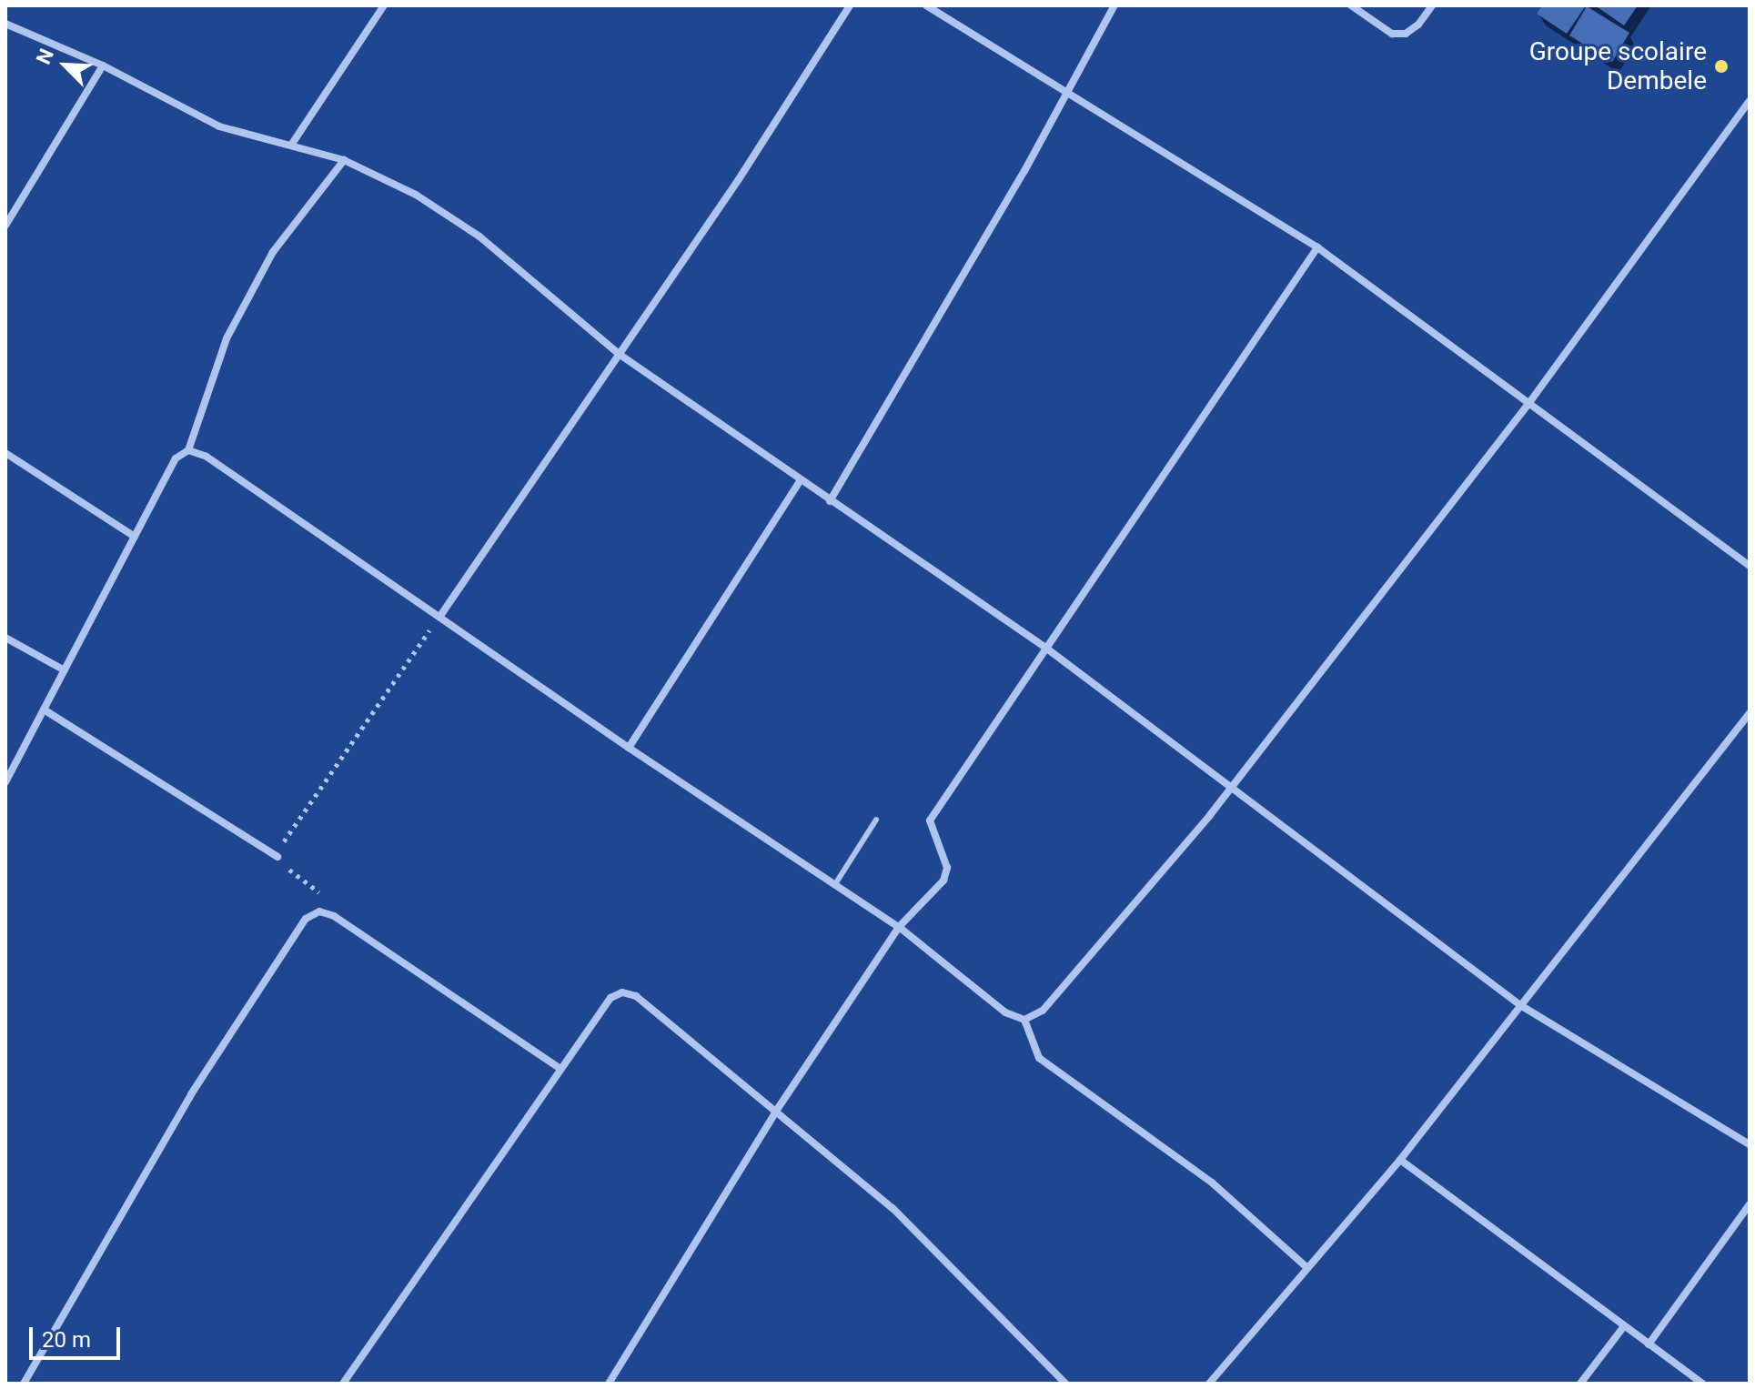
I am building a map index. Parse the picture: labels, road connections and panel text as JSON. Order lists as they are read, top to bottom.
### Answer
{
  "places": ["Groupe scolaire Dembele"],
  "scale_bar": "20 m",
  "north": "top left"
}
